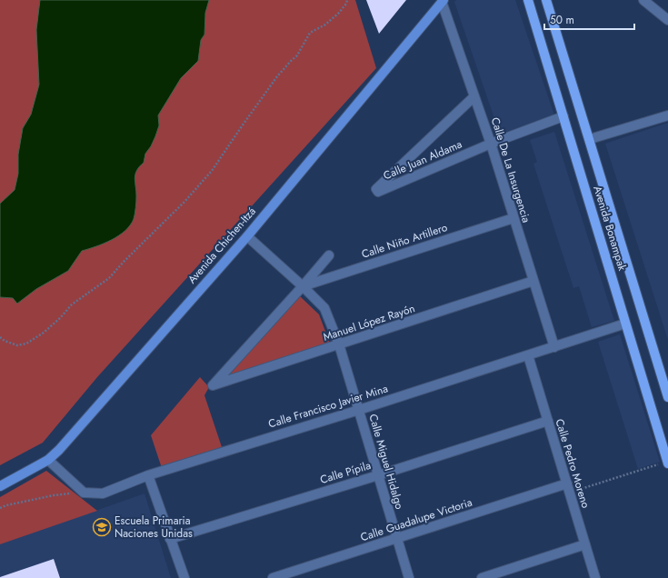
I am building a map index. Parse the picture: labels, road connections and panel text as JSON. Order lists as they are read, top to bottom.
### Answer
{
  "streets": {
    "main road": ["Avenida Bonampak"],
    "street": [
      "Calle Juan Aldama",
      "Calle De La Insurgencia",
      "Calle Niño Artillero",
      "Avenida Chichen-Itzá",
      "Manuel López Rayón",
      "Calle Francisco Javier Mina",
      "Calle Miguel Hidalgo",
      "Calle Pedro Moreno",
      "Calle Pípila",
      "Calle Guadalupe Victoria"
    ]
  },
  "crossings": [
    ["Calle Juan Aldama", "Calle De La Insurgencia"],
    ["Calle Juan Aldama", "Avenida Bonampak"],
    ["Calle De La Insurgencia", "Calle Niño Artillero"],
    ["Calle De La Insurgencia", "Avenida Chichen-Itzá"],
    ["Calle De La Insurgencia", "Manuel López Rayón"],
    ["Calle De La Insurgencia", "Calle Francisco Javier Mina"],
    ["Avenida Bonampak", "Calle Francisco Javier Mina"],
    ["Calle Niño Artillero", "Manuel López Rayón"],
    ["Calle Niño Artillero", "Calle Miguel Hidalgo"],
    ["Avenida Chichen-Itzá", "Calle Miguel Hidalgo"],
    ["Manuel López Rayón", "Calle Miguel Hidalgo"],
    ["Calle Francisco Javier Mina", "Calle Miguel Hidalgo"],
    ["Calle Francisco Javier Mina", "Calle Pedro Moreno"],
    ["Calle Miguel Hidalgo", "Calle Pípila"],
    ["Calle Miguel Hidalgo", "Calle Guadalupe Victoria"],
    ["Calle Pedro Moreno", "Calle Pípila"],
    ["Calle Pedro Moreno", "Calle Guadalupe Victoria"]
  ],
  "places": {
    "school or university": ["Escuela Primaria Naciones Unidas"]
  },
  "scale_bar": "50 m"
}
